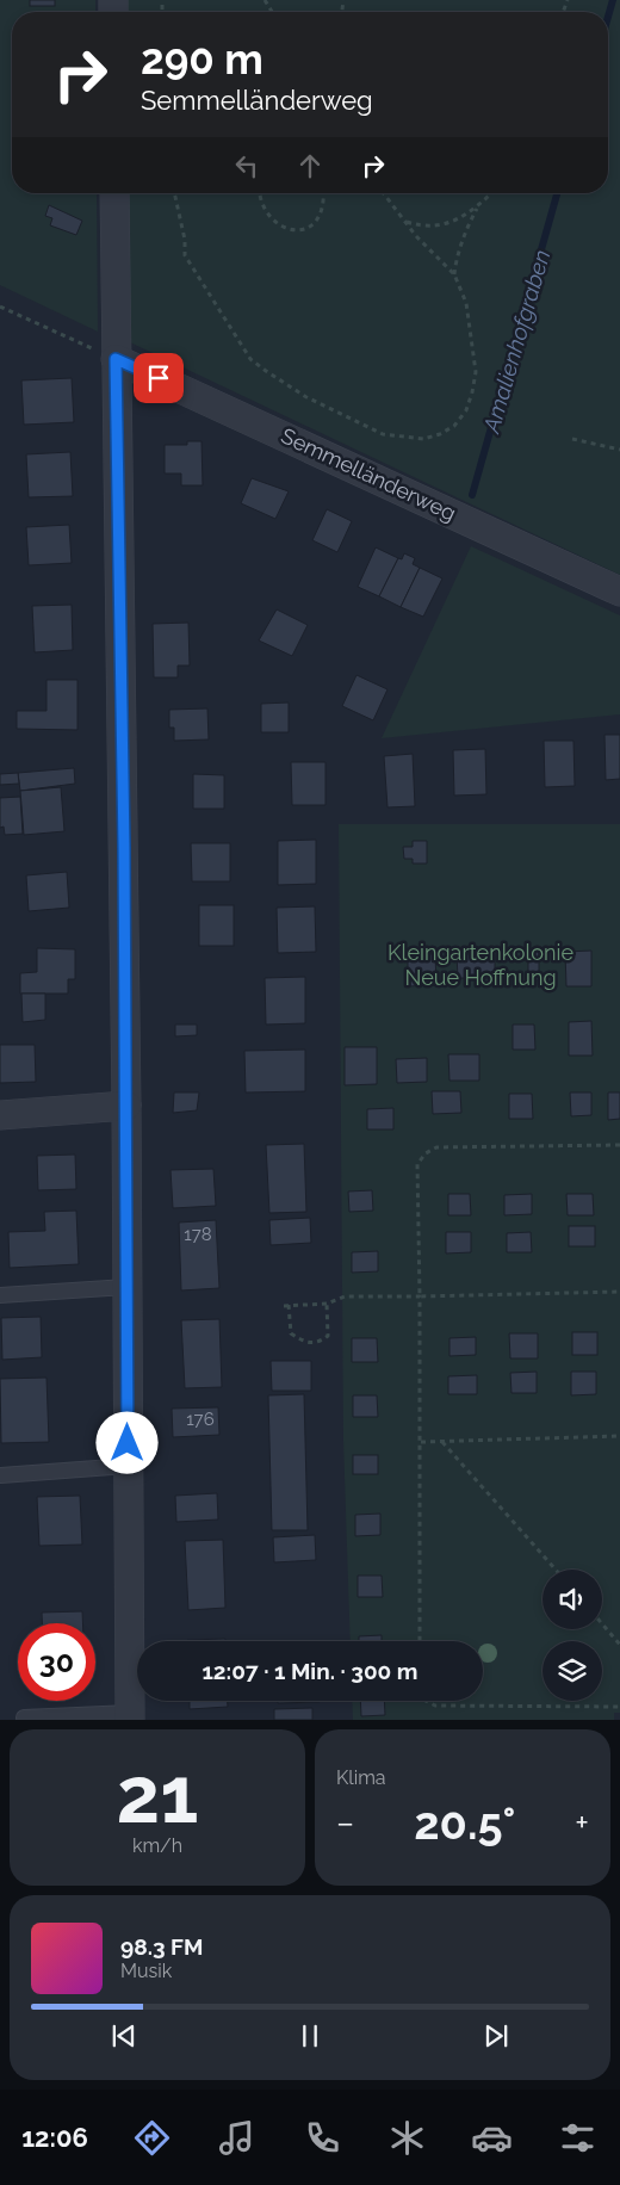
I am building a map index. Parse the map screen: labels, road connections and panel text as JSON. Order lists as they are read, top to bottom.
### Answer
{
  "streets": {
    "street": ["Semmelländerweg"]
  },
  "water": ["Amalienhofgraben"],
  "parks": ["Kleingartenkolonie Neue Hoffnung"],
  "house_numbers": ["178", "176"],
  "page": {
    "turn": ["290 m", "Semmelländerweg"],
    "limit": "30",
    "trip": "12:07 · 1 Min. · 300 m",
    "tile": [
      ["21", "km/h"],
      "Klima"
    ],
    "heat": ["−", "20.5°", "+"],
    "song": ["98.3 FM", "Musik"],
    "tabs": "12:06"
  }
}
